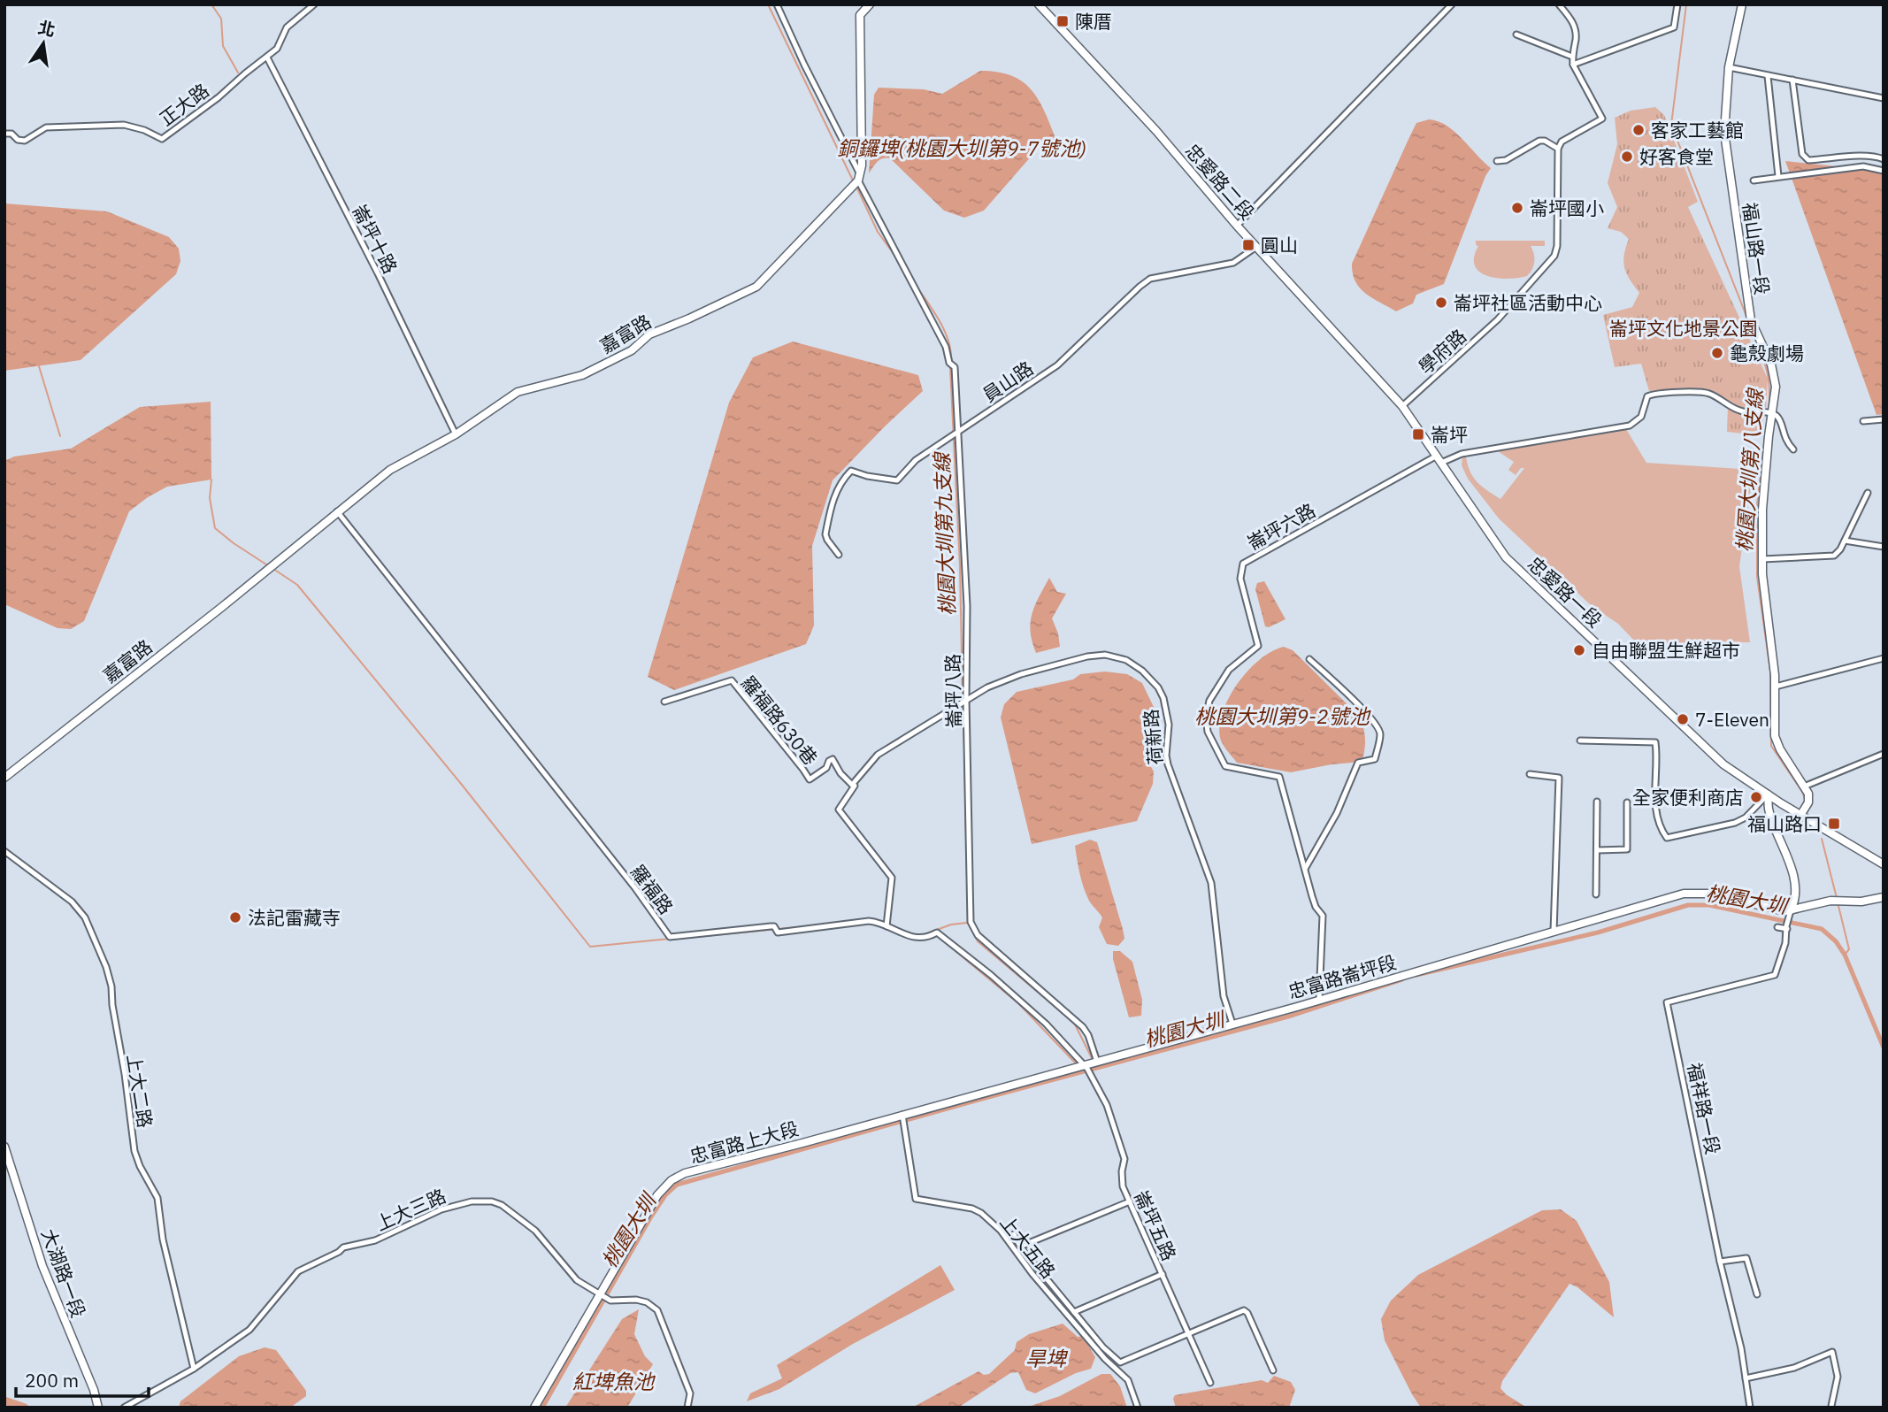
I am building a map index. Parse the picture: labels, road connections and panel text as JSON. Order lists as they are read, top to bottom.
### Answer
{
  "streets": {
    "street": [
      "正大路",
      "忠愛路二段",
      "崙坪十路",
      "福山路一段",
      "嘉富路",
      "學府路",
      "員山路",
      "崙坪六路",
      "忠愛路一段",
      "崙坪八路",
      "羅福路630巷",
      "荷新路",
      "羅福路",
      "忠富路崙坪段",
      "上大二路",
      "福祥路一段",
      "忠富路上大段",
      "上大三路",
      "崙坪五路",
      "上大五路",
      "大湖路一段"
    ]
  },
  "crossings": [
    ["正大路", "崙坪十路"],
    ["忠愛路二段", "學府路"],
    ["忠愛路二段", "員山路"],
    ["忠愛路二段", "忠愛路一段"],
    ["崙坪十路", "嘉富路"],
    ["嘉富路", "崙坪八路"],
    ["嘉富路", "羅福路"],
    ["學府路", "忠愛路一段"],
    ["員山路", "崙坪八路"],
    ["崙坪六路", "忠愛路一段"],
    ["崙坪六路", "忠富路崙坪段"],
    ["崙坪八路", "荷新路"],
    ["崙坪八路", "忠富路崙坪段"],
    ["羅福路630巷", "荷新路"],
    ["荷新路", "羅福路"],
    ["荷新路", "忠富路崙坪段"],
    ["羅福路", "忠富路崙坪段"],
    ["羅福路", "崙坪五路"],
    ["忠富路崙坪段", "忠富路上大段"],
    ["忠富路崙坪段", "崙坪五路"],
    ["忠富路崙坪段", "上大五路"],
    ["上大二路", "上大三路"],
    ["忠富路上大段", "上大三路"],
    ["忠富路上大段", "上大五路"]
  ],
  "water": [
    "銅鑼埤(桃園大圳第9-7號池)",
    "桃園大圳第八支線",
    "桃園大圳第九支線",
    "桃園大圳第9-2號池",
    "桃園大圳",
    "旱埤",
    "紅埤魚池"
  ],
  "parks": ["崙坪文化地景公園"],
  "places": {
    "transit": [
      "陳厝",
      "圓山",
      "崙坪",
      "福山路口"
    ],
    "other": [
      "客家工藝館",
      "好客食堂",
      "崙坪國小",
      "崙坪社區活動中心",
      "龜殼劇場",
      "自由聯盟生鮮超市",
      "7-Eleven",
      "全家便利商店",
      "法記雷藏寺"
    ]
  },
  "scale_bar": "200 m",
  "north": "top"
}
